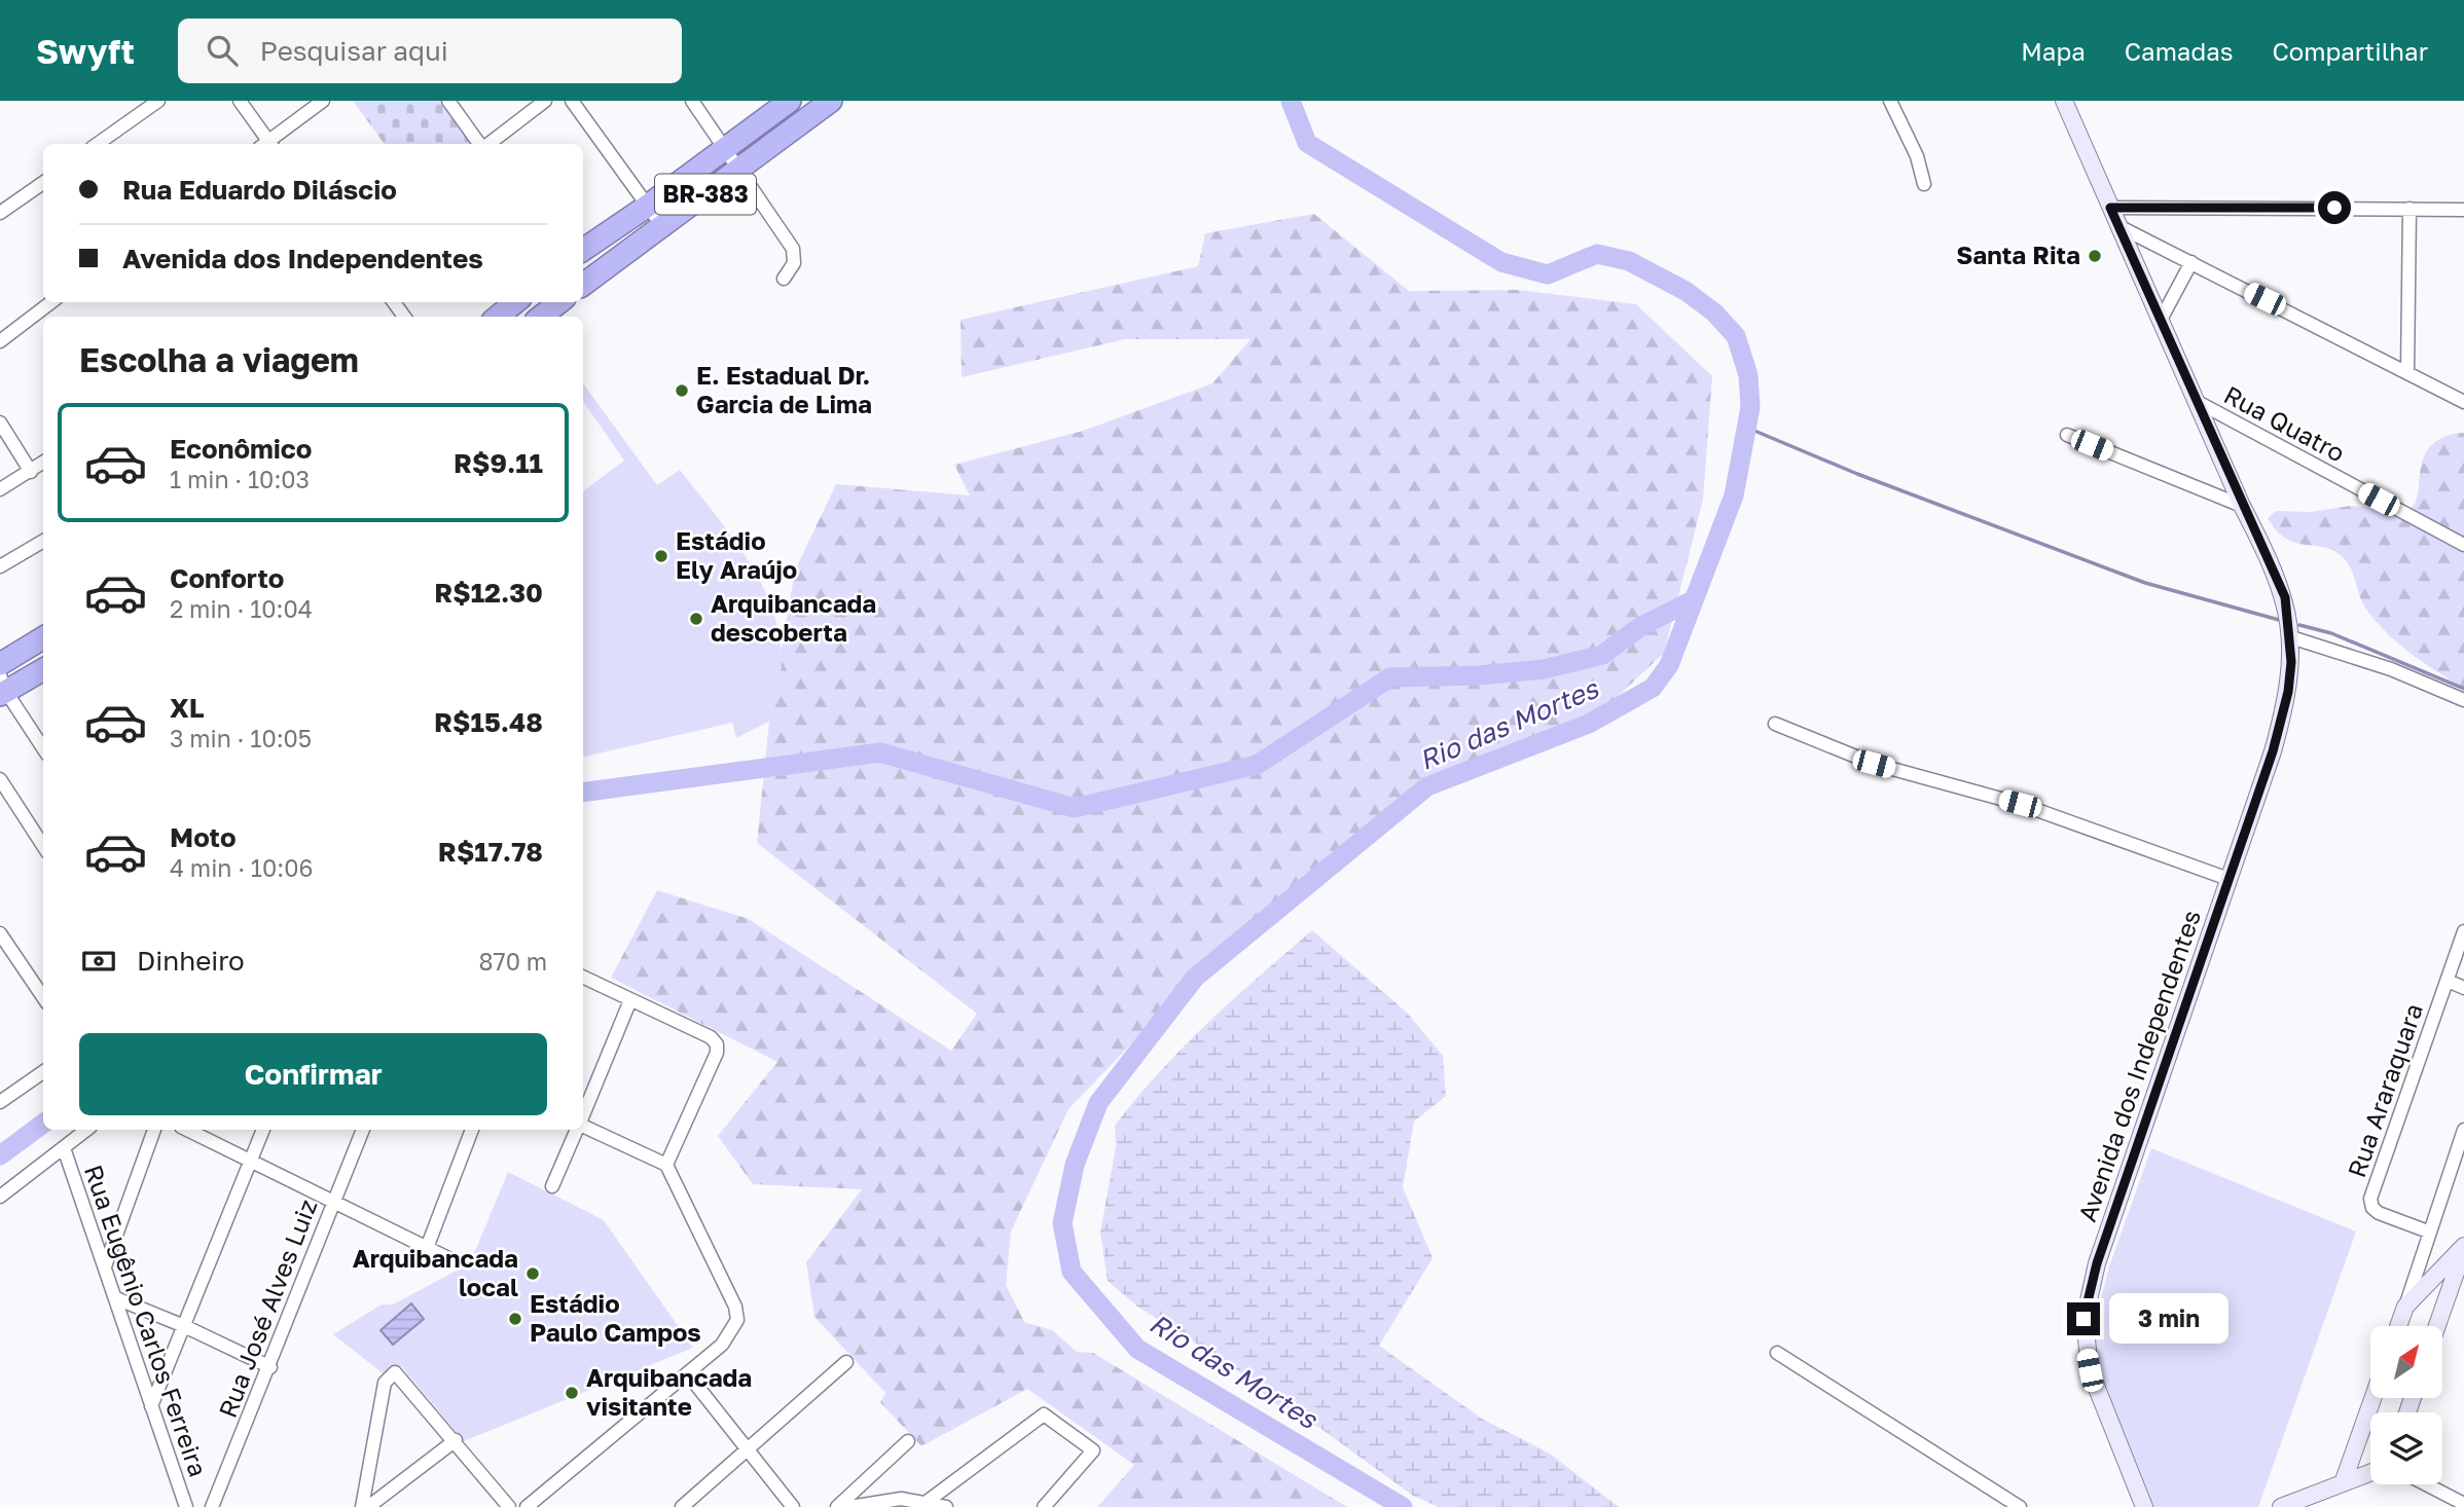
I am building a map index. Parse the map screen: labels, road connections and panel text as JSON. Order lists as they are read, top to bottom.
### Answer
{
  "streets": {
    "highway": ["BR-383"],
    "main road": ["Avenida dos Independentes"],
    "street": [
      "Rua Quatro",
      "Rua Araraquara",
      "Rua José Alves Luiz",
      "Rua Eugênio Carlos Ferreira"
    ]
  },
  "crossings": [
    ["Rua Quatro", "Avenida dos Independentes"]
  ],
  "water": ["Rio das Mortes"],
  "places": [
    "Santa Rita",
    "E. Estadual Dr. Garcia de Lima",
    "Estádio Ely Araújo",
    "Arquibancada descoberta",
    "Arquibancada local",
    "Estádio Paulo Campos",
    "Arquibancada visitante"
  ],
  "north": "top right",
  "page": {
    "header": "Swyft",
    "search": "Pesquisar aqui",
    "nav": ["Mapa", "Camadas", "Compartilhar"],
    "banner": ["Rua Eduardo Diláscio", "Avenida dos Independentes"],
    "heading": "Escolha a viagem",
    "list": [
      {
        "name": "Econômico",
        "note": "1 min · 10:03",
        "value": "R$9.11"
      },
      {
        "name": "Conforto",
        "note": "2 min · 10:04",
        "value": "R$12.30"
      },
      {
        "name": "XL",
        "note": "3 min · 10:05",
        "value": "R$15.48"
      },
      {
        "name": "Moto",
        "note": "4 min · 10:06",
        "value": "R$17.78"
      }
    ],
    "pay": ["Dinheiro", "870 m"],
    "buttons": "Confirmar",
    "bubble": "3 min"
  }
}
